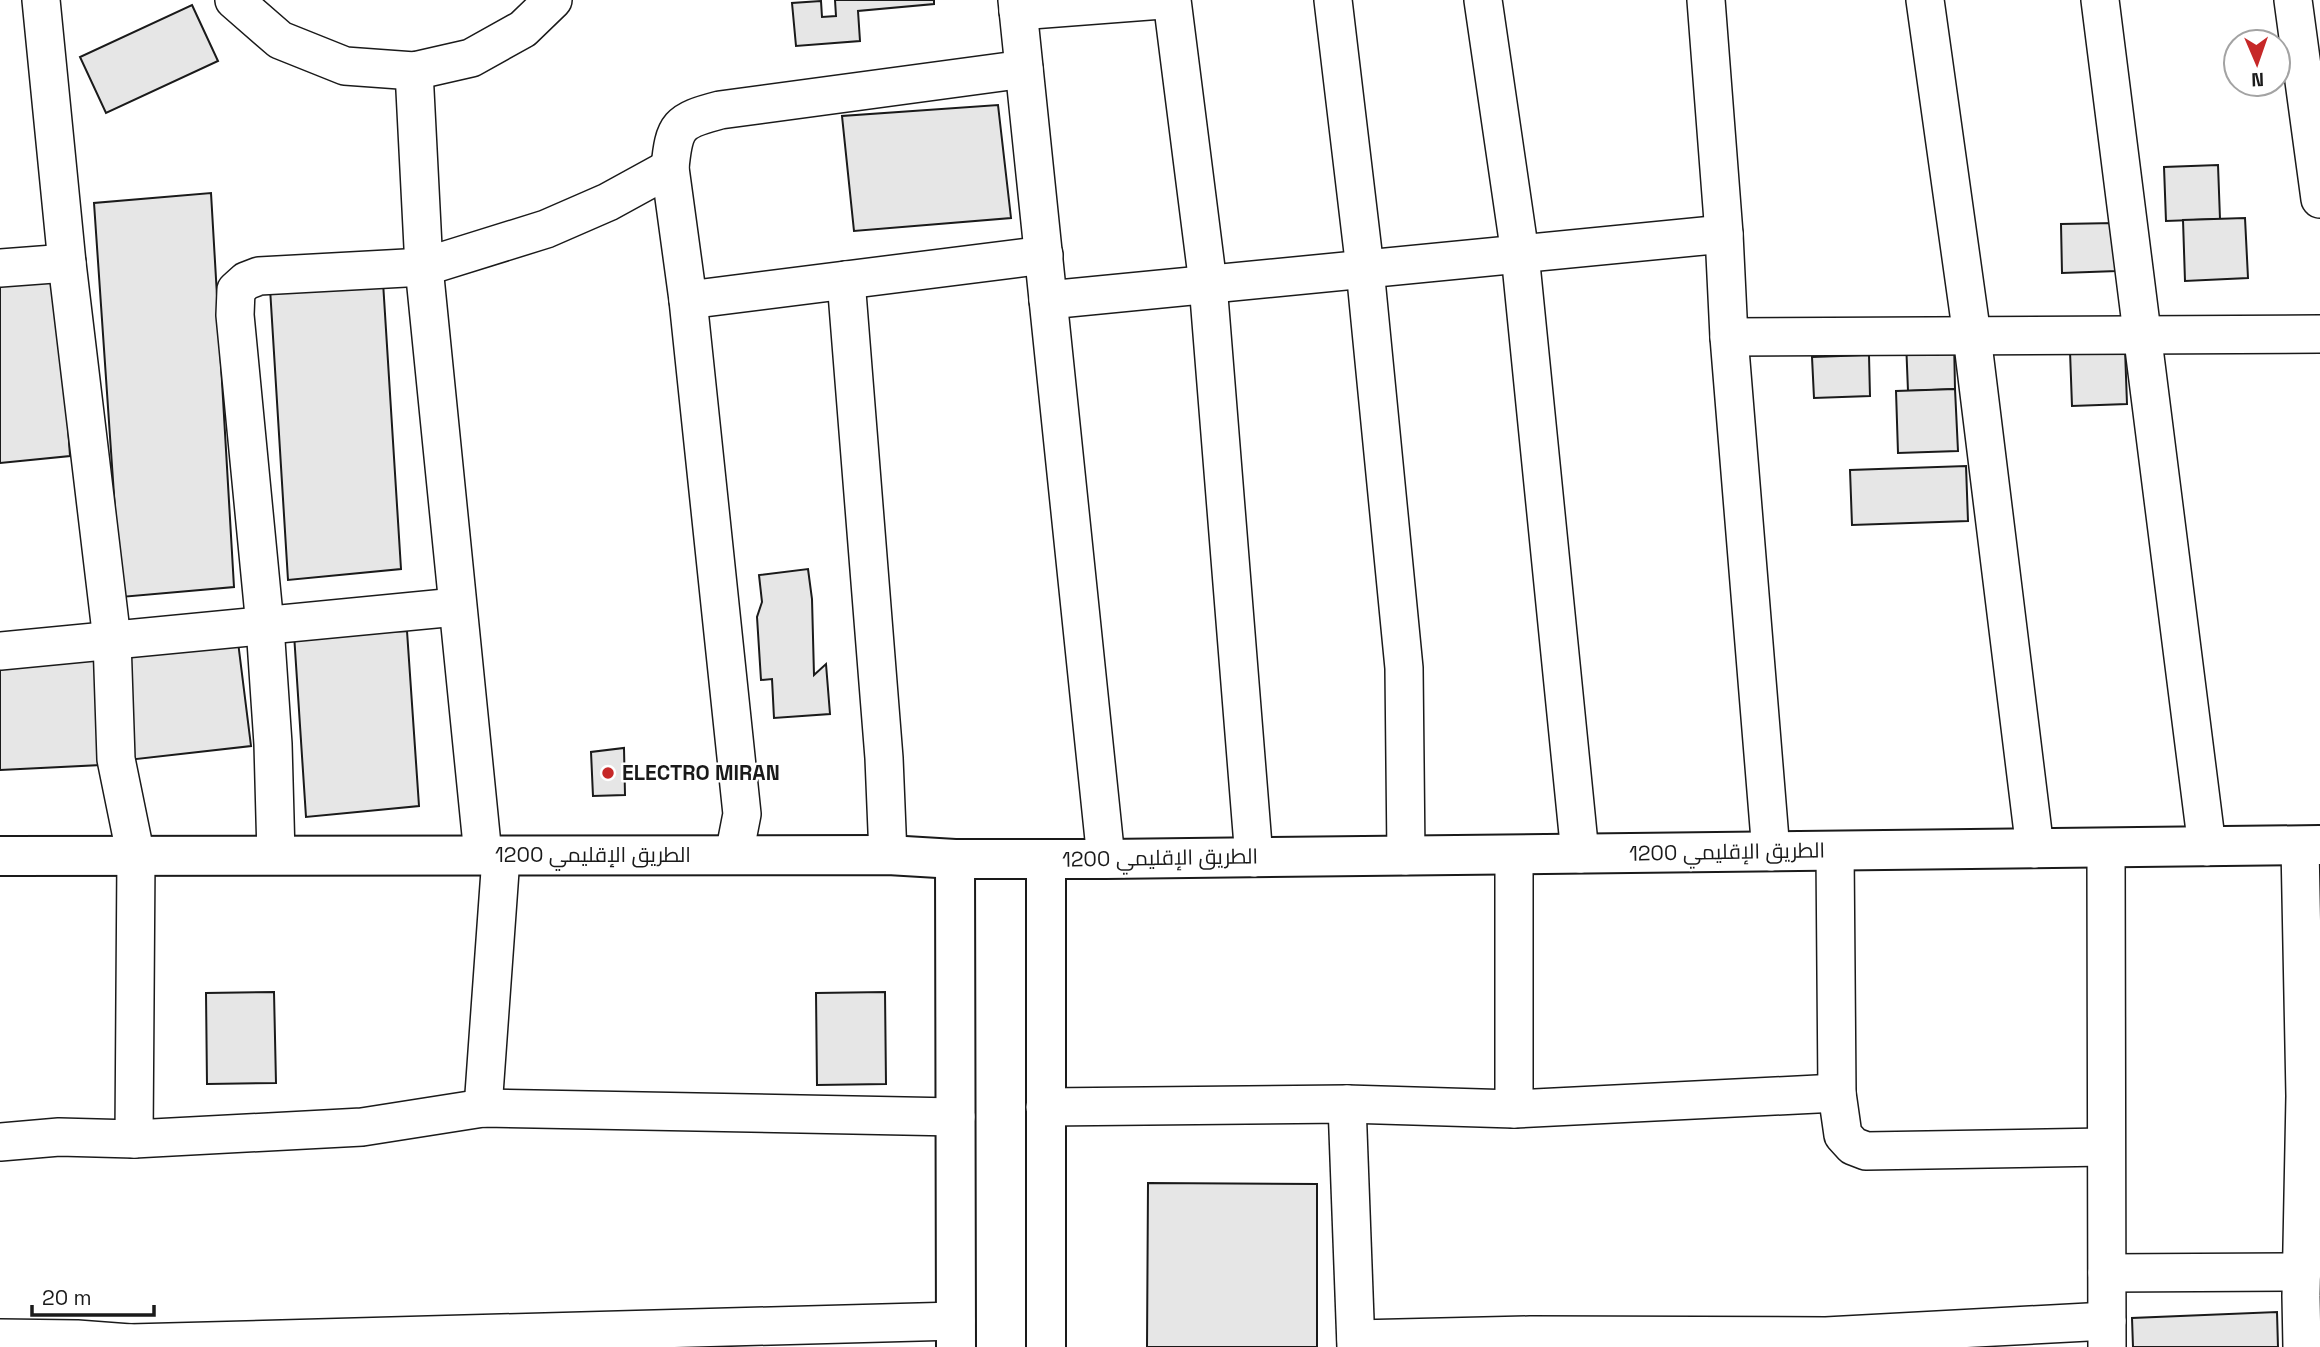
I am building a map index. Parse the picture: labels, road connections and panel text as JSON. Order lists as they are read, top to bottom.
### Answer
{
  "streets": {
    "street": ["الطريق الإقليمي 1200"]
  },
  "places": ["ELECTRO MIRAN"],
  "scale_bar": "20 m",
  "north": "bottom"
}
